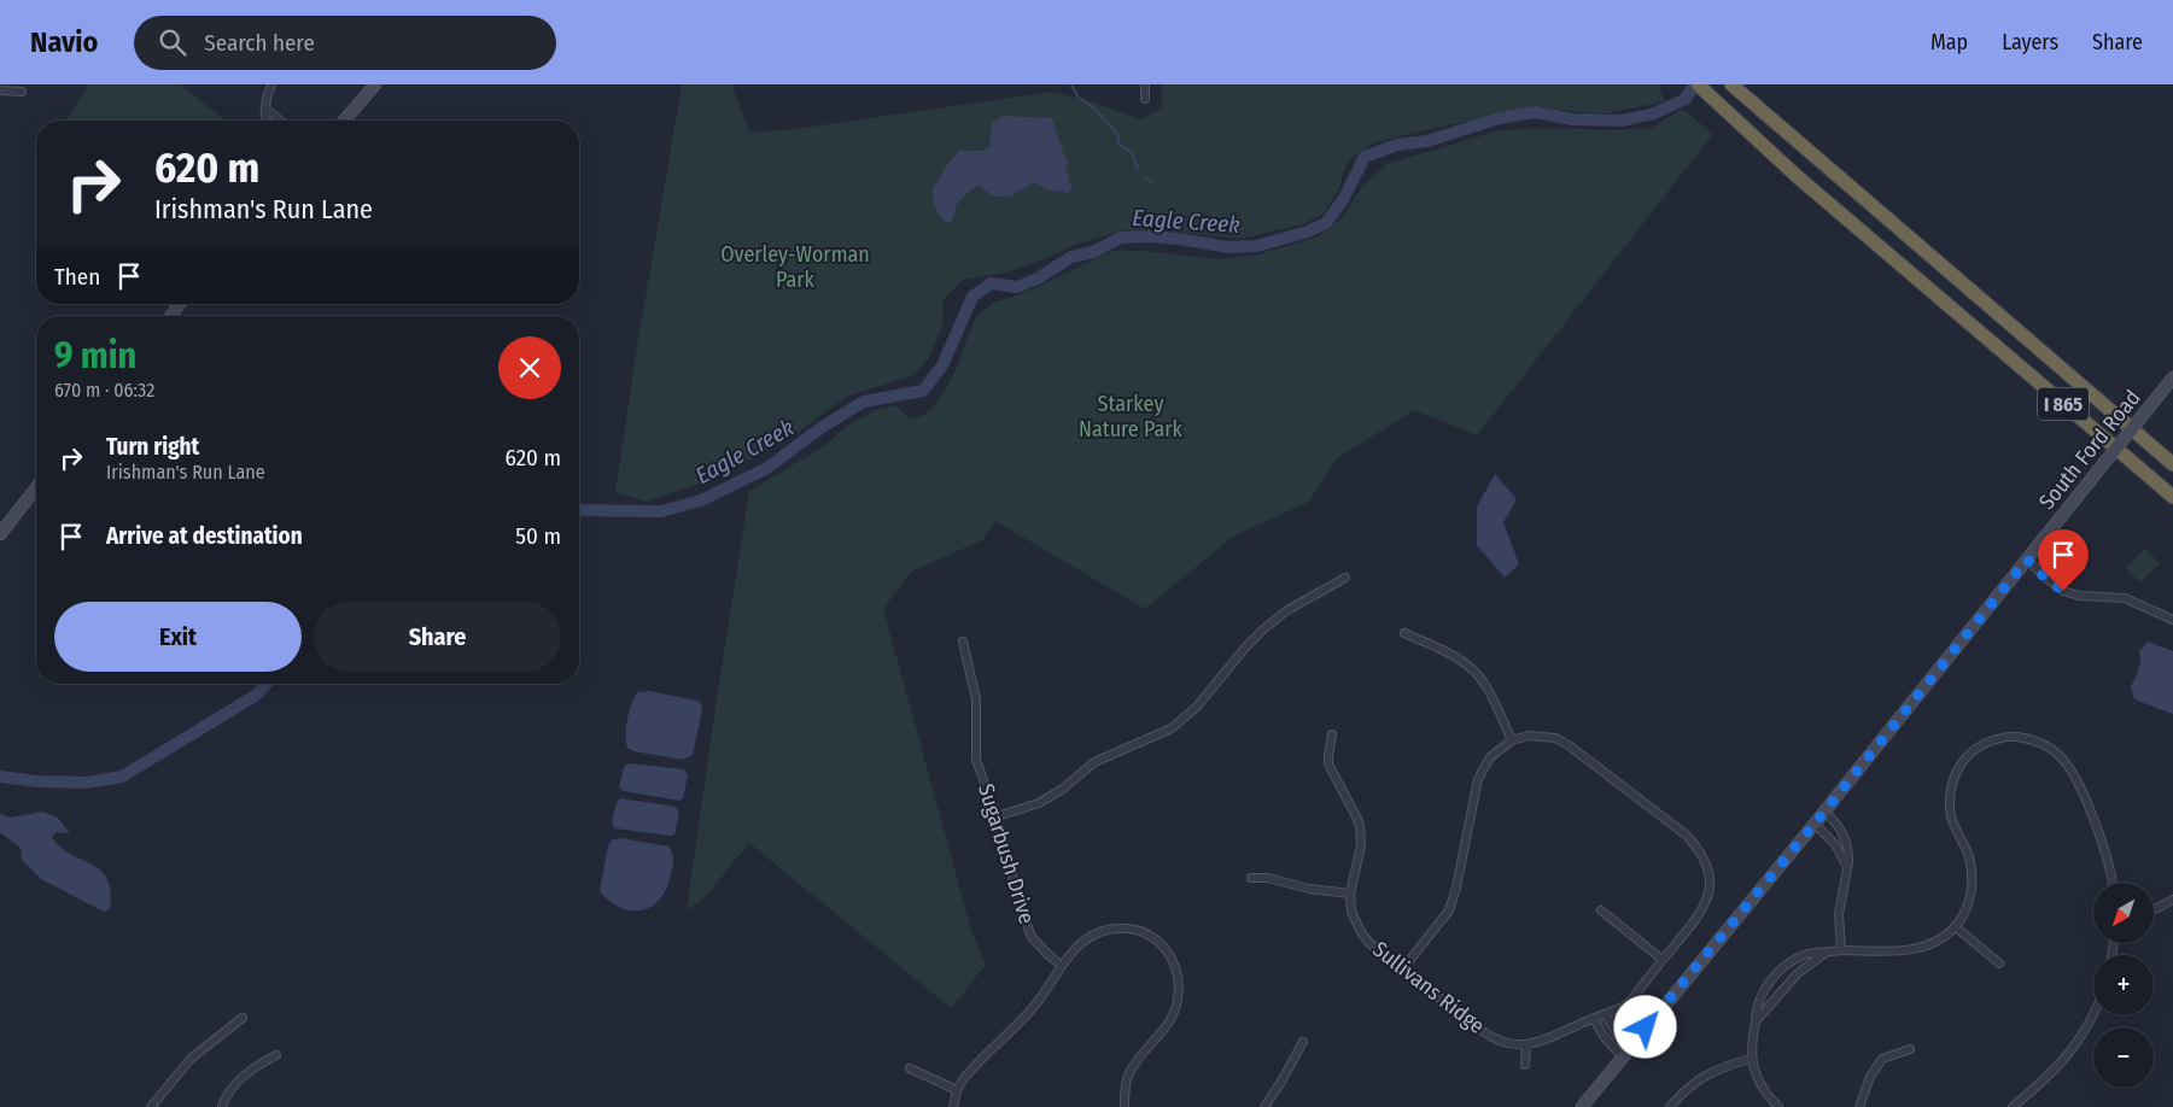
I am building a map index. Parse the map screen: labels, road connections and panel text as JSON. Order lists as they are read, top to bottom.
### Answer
{
  "streets": {
    "highway": ["I 865"],
    "main road": ["South Ford Road"],
    "street": ["Sugarbush Drive", "Sullivans Ridge"]
  },
  "water": ["Eagle Creek"],
  "parks": ["Overley-Worman Park", "Starkey Nature Park"],
  "north": "bottom left",
  "page": {
    "header": "Navio",
    "search": "Search here",
    "nav": ["Map", "Layers", "Share"],
    "turn": ["620 m", "Irishman's Run Lane"],
    "then": "Then",
    "heading": ["9 min", "670 m · 06:32"],
    "list": [
      {
        "name": "Turn right",
        "note": "Irishman's Run Lane",
        "value": "620 m"
      },
      {
        "name": "Arrive at destination",
        "value": "50 m"
      }
    ],
    "buttons": ["Exit", "Share"],
    "map_buttons": ["+", "−"]
  }
}
